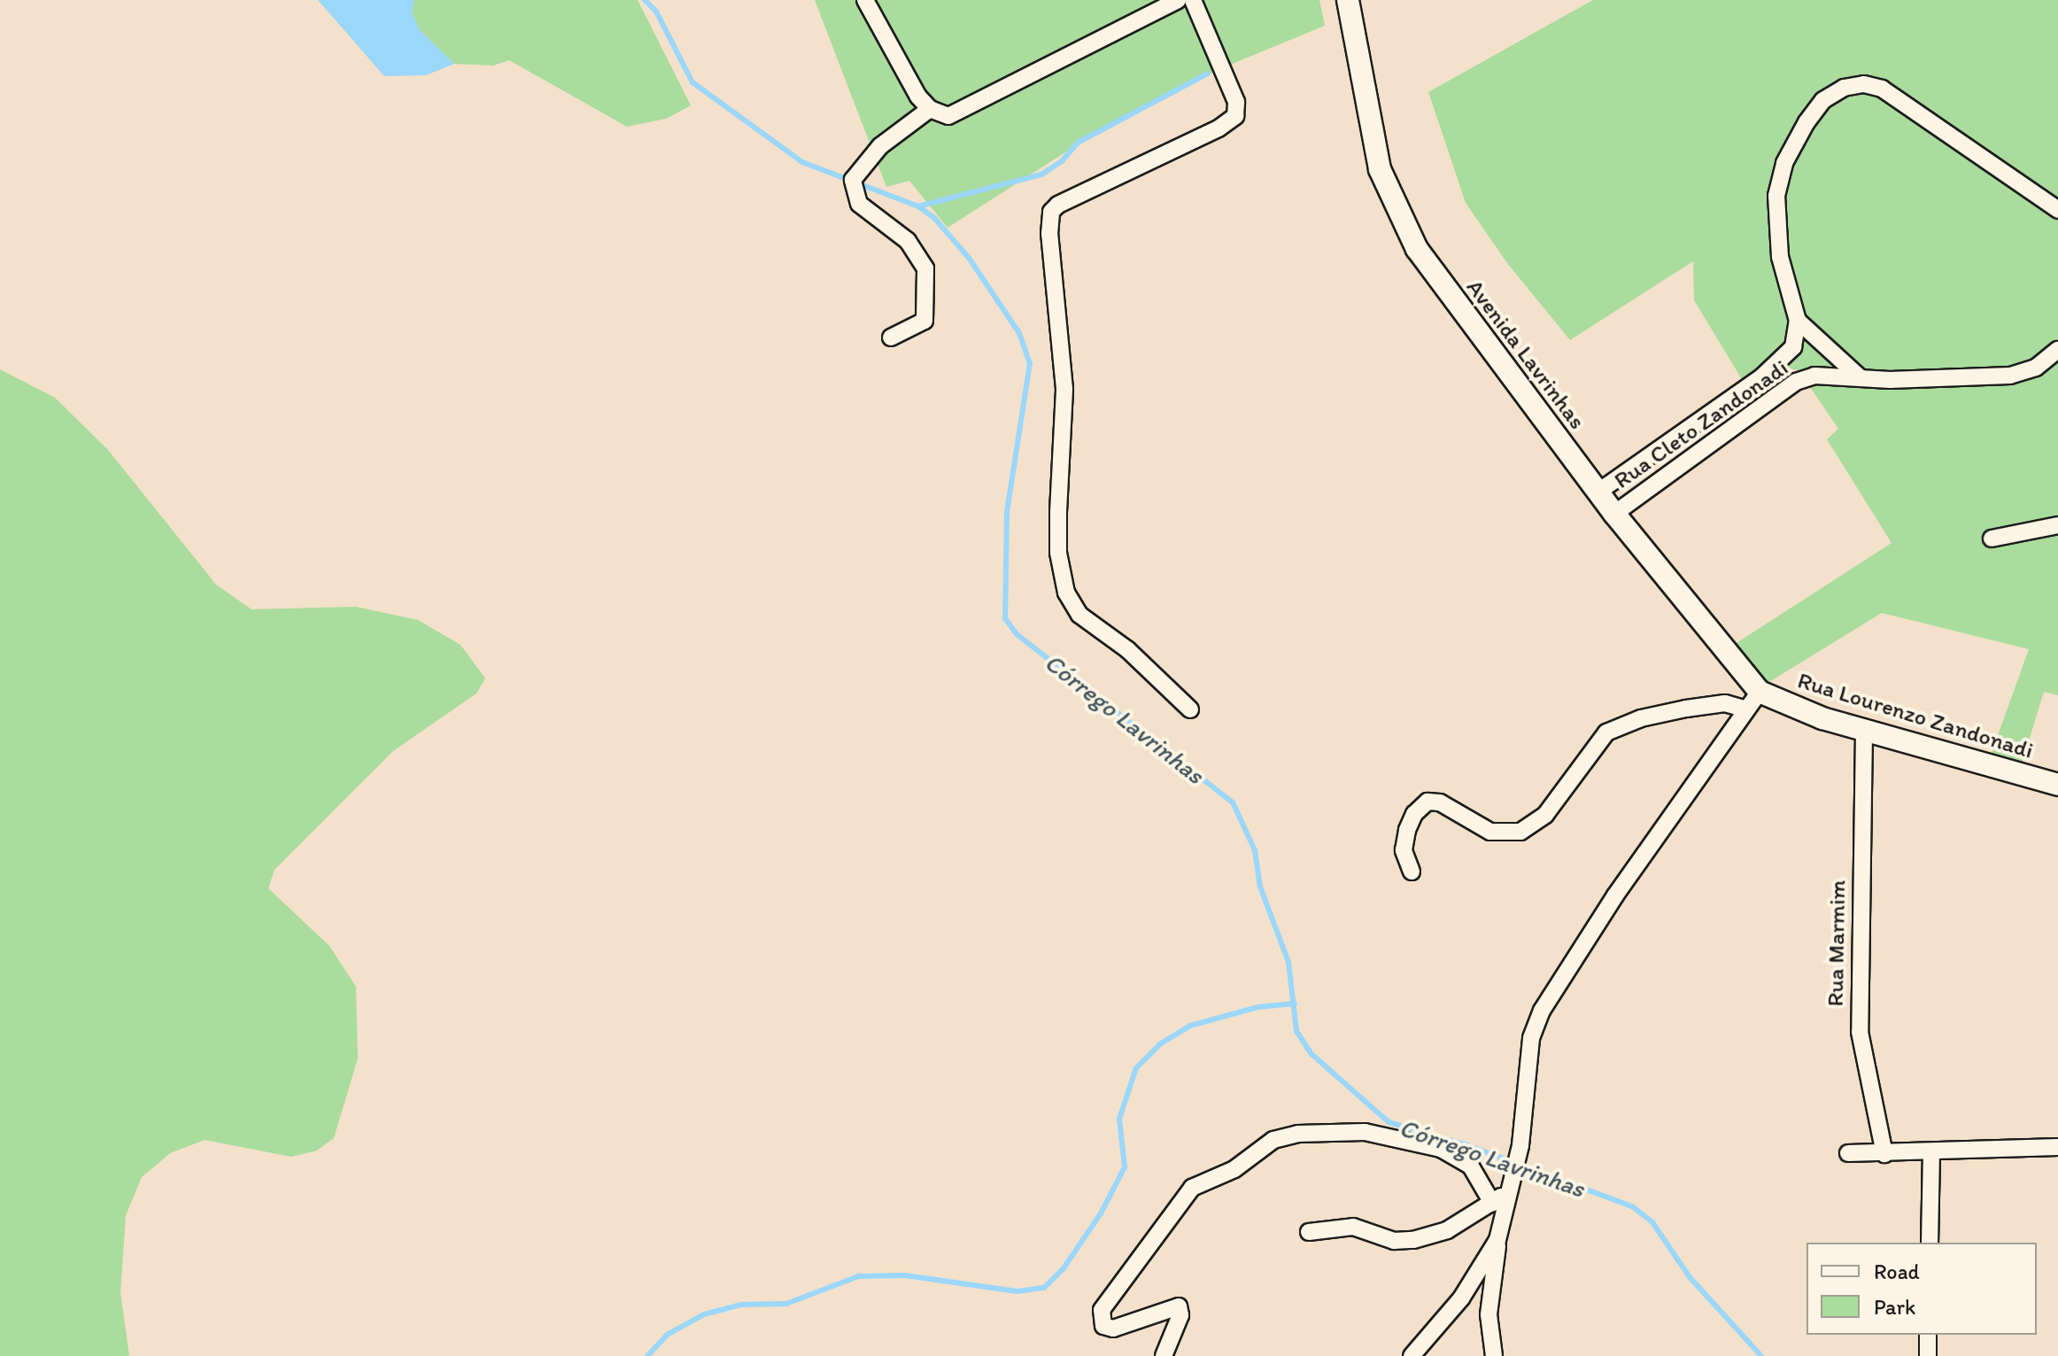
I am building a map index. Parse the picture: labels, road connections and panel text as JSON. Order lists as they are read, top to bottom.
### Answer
{
  "streets": {
    "street": [
      "Avenida Lavrinhas",
      "Rua Cleto Zandonadi",
      "Rua Lourenzo Zandonadi",
      "Rua Marmim"
    ]
  },
  "crossings": [
    ["Avenida Lavrinhas", "Rua Cleto Zandonadi"],
    ["Avenida Lavrinhas", "Rua Lourenzo Zandonadi"],
    ["Rua Lourenzo Zandonadi", "Rua Marmim"]
  ],
  "water": ["Córrego Lavrinhas"],
  "legend": ["Road", "Park"]
}
